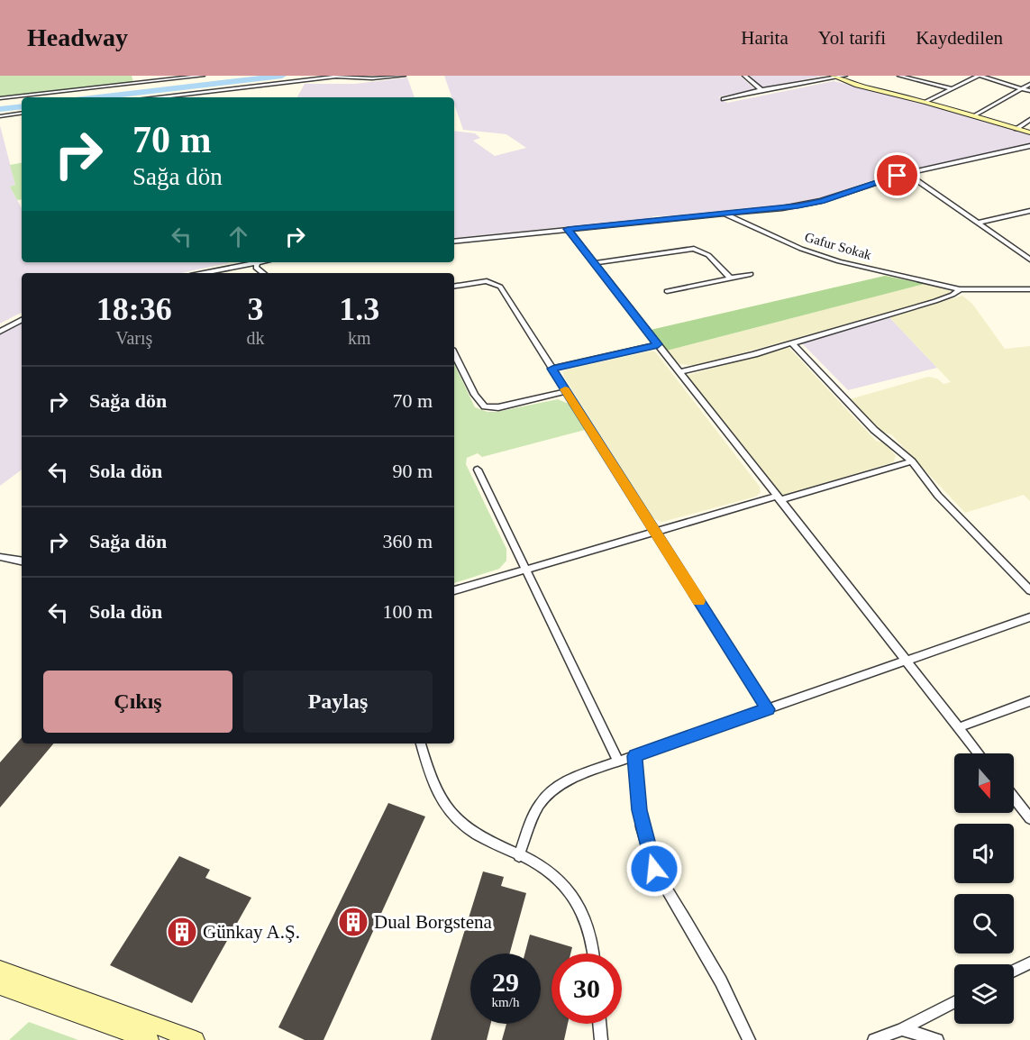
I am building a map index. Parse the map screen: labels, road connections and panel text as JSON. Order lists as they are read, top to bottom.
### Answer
{
  "streets": {
    "street": ["Gafur Sokak"]
  },
  "places": {
    "building": ["Dual Borgstena", "Günkay A.Ş."]
  },
  "north": "bottom",
  "page": {
    "header": "Headway",
    "nav": ["Harita", "Yol tarifi", "Kaydedilen"],
    "turn": ["70 m", "Sağa dön"],
    "eta": [
      "18:36",
      "Varış",
      "3",
      "dk",
      "1.3",
      "km"
    ],
    "list": [
      {
        "name": "Sağa dön",
        "value": "70 m"
      },
      {
        "name": "Sola dön",
        "value": "90 m"
      },
      {
        "name": "Sağa dön",
        "value": "360 m"
      },
      {
        "name": "Sola dön",
        "value": "100 m"
      }
    ],
    "buttons": ["Çıkış", "Paylaş"],
    "speed": "29 km/h",
    "limit": "30"
  }
}
